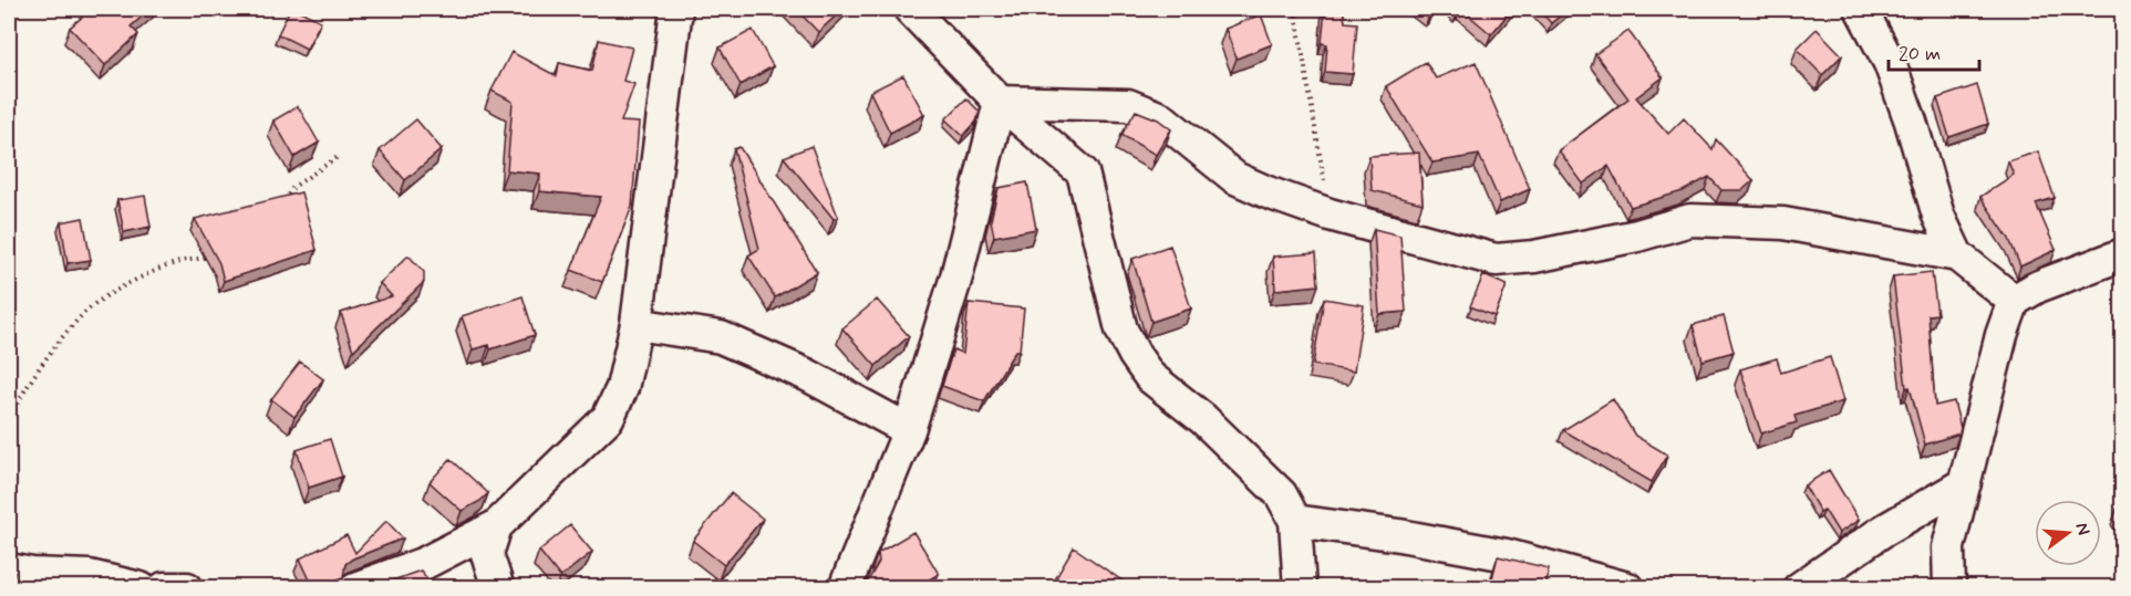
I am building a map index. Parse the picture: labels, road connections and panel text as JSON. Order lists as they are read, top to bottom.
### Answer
{
  "scale_bar": "20 m",
  "north": "right"
}
